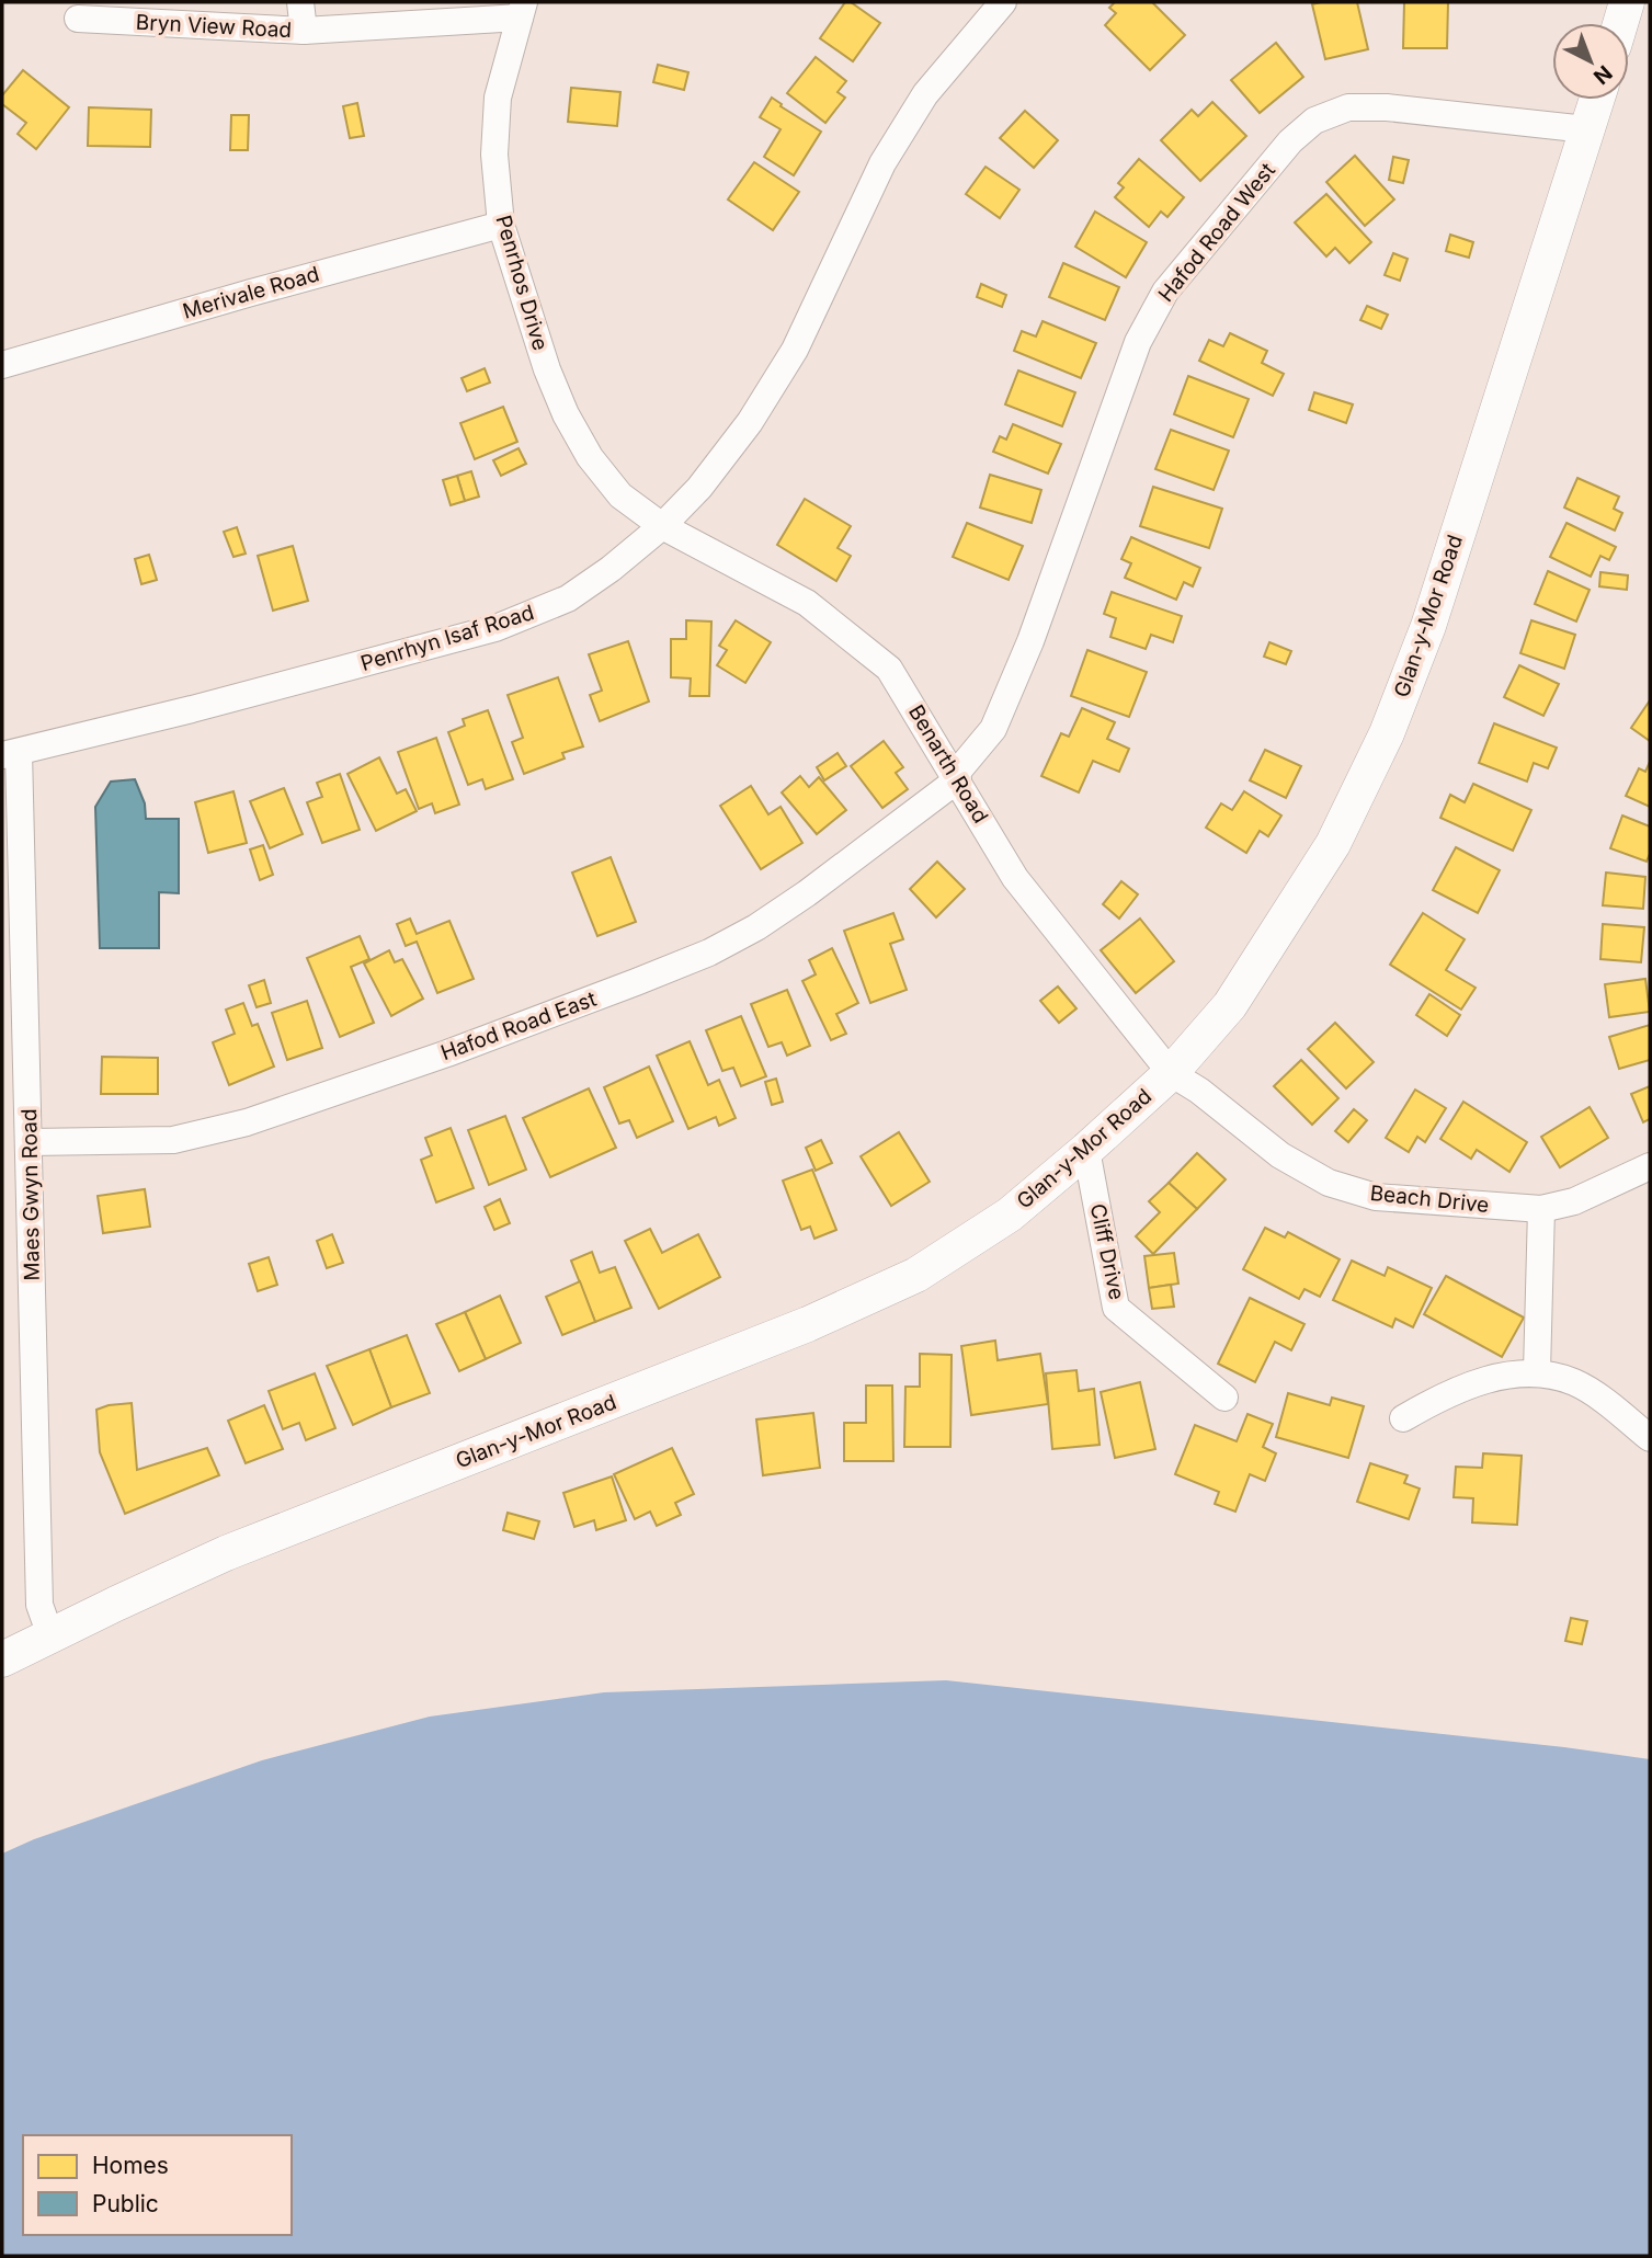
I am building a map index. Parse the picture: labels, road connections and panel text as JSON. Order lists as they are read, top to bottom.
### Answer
{
  "streets": {
    "street": [
      "Bryn View Road",
      "Hafod Road West",
      "Penrhos Drive",
      "Merivale Road",
      "Glan-y-Mor Road",
      "Penrhyn Isaf Road",
      "Benarth Road",
      "Hafod Road East",
      "Maes Gwyn Road",
      "Beach Drive",
      "Cliff Drive"
    ]
  },
  "crossings": [
    ["Bryn View Road", "Penrhos Drive"],
    ["Hafod Road West", "Glan-y-Mor Road"],
    ["Hafod Road West", "Benarth Road"],
    ["Hafod Road West", "Hafod Road East"],
    ["Penrhos Drive", "Merivale Road"],
    ["Penrhos Drive", "Penrhyn Isaf Road"],
    ["Penrhos Drive", "Benarth Road"],
    ["Glan-y-Mor Road", "Benarth Road"],
    ["Glan-y-Mor Road", "Maes Gwyn Road"],
    ["Glan-y-Mor Road", "Beach Drive"],
    ["Glan-y-Mor Road", "Cliff Drive"],
    ["Penrhyn Isaf Road", "Benarth Road"],
    ["Penrhyn Isaf Road", "Maes Gwyn Road"],
    ["Benarth Road", "Hafod Road East"],
    ["Benarth Road", "Beach Drive"],
    ["Hafod Road East", "Maes Gwyn Road"]
  ],
  "legend": ["Homes", "Public"],
  "north": "bottom right"
}
